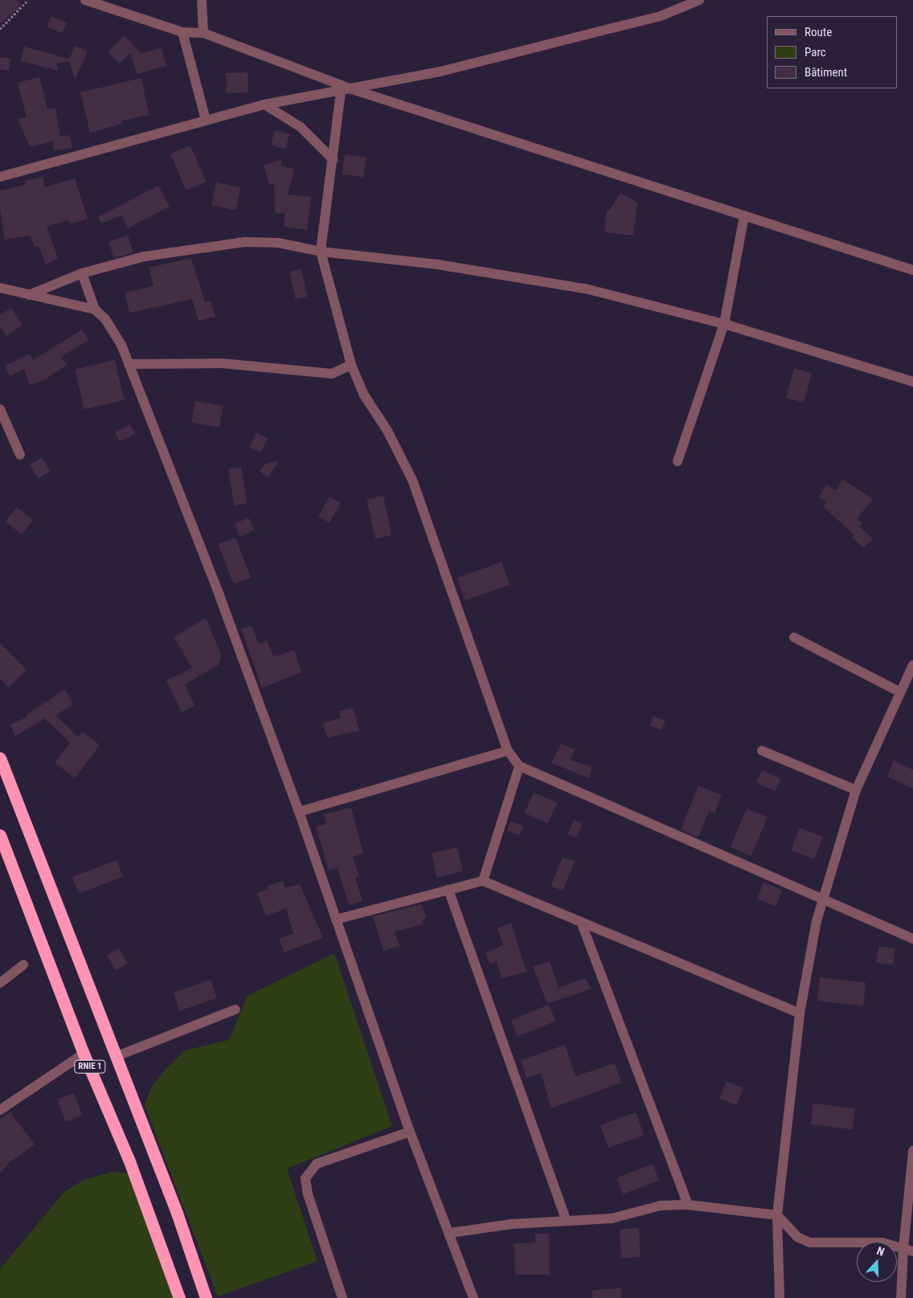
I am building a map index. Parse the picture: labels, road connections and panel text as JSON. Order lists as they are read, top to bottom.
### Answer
{
  "streets": {
    "highway": ["RNIE 1"]
  },
  "legend": ["Route", "Parc", "Bâtiment"],
  "north": "top"
}
